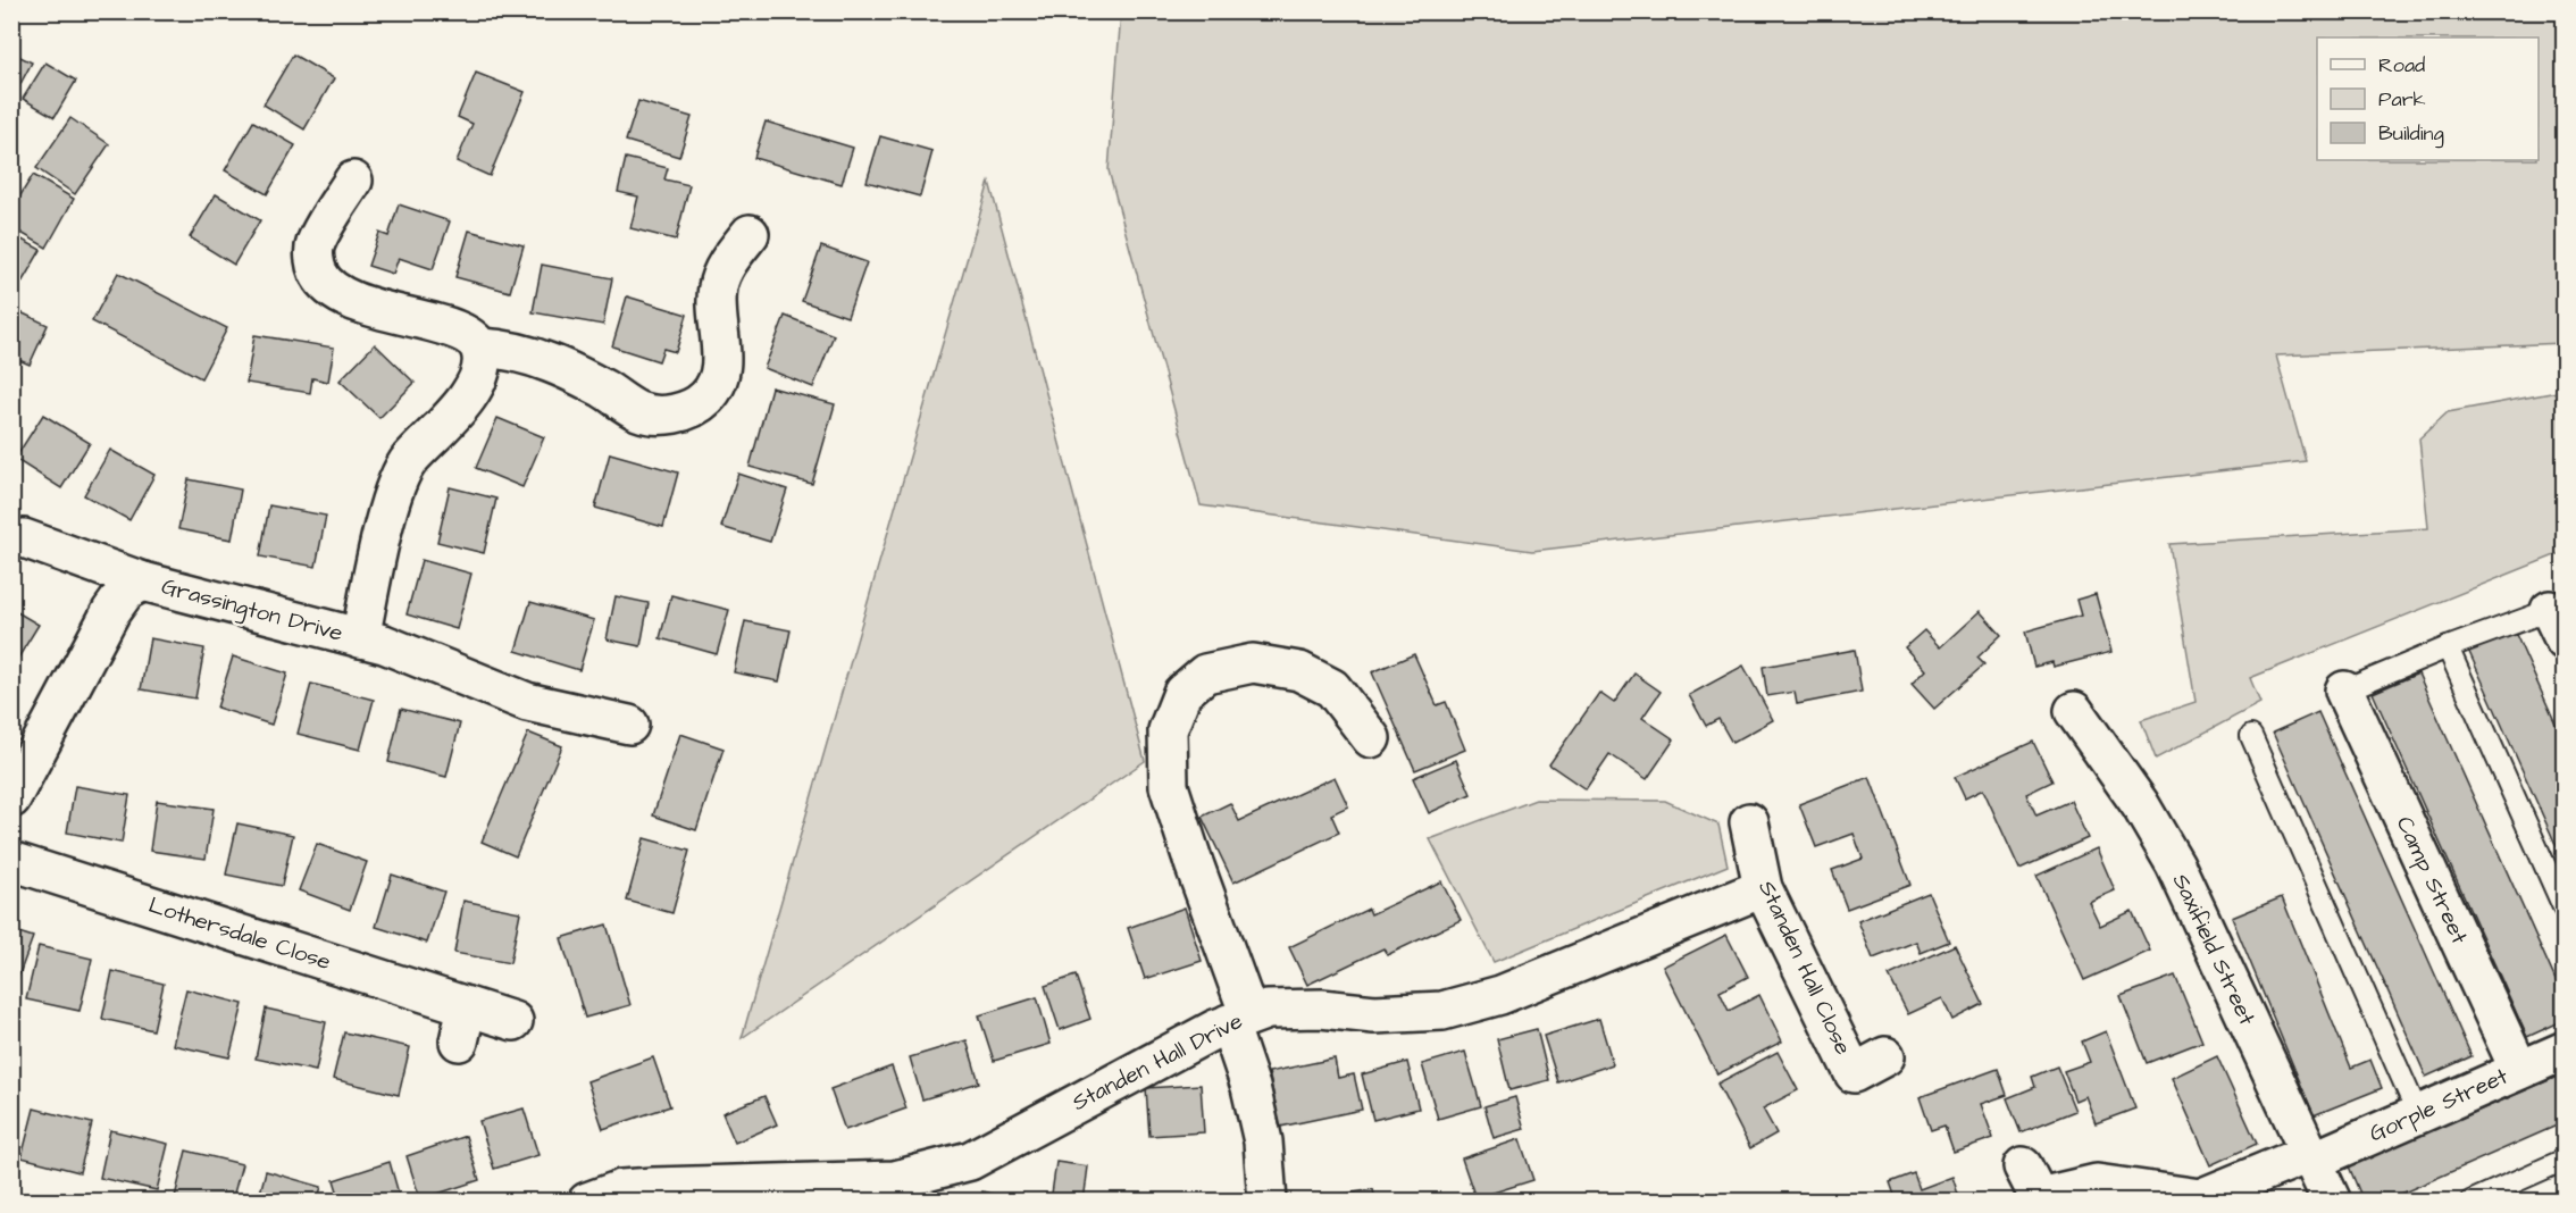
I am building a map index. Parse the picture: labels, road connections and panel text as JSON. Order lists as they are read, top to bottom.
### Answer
{
  "streets": {
    "street": [
      "Grassington Drive",
      "Camp Street",
      "Lothersdale Close",
      "Saxifield Street",
      "Standen Hall Close",
      "Standen Hall Drive",
      "Gorple Street"
    ]
  },
  "crossings": [
    ["Camp Street", "Gorple Street"],
    ["Saxifield Street", "Gorple Street"],
    ["Standen Hall Close", "Standen Hall Drive"]
  ],
  "legend": ["Road", "Park", "Building"]
}
